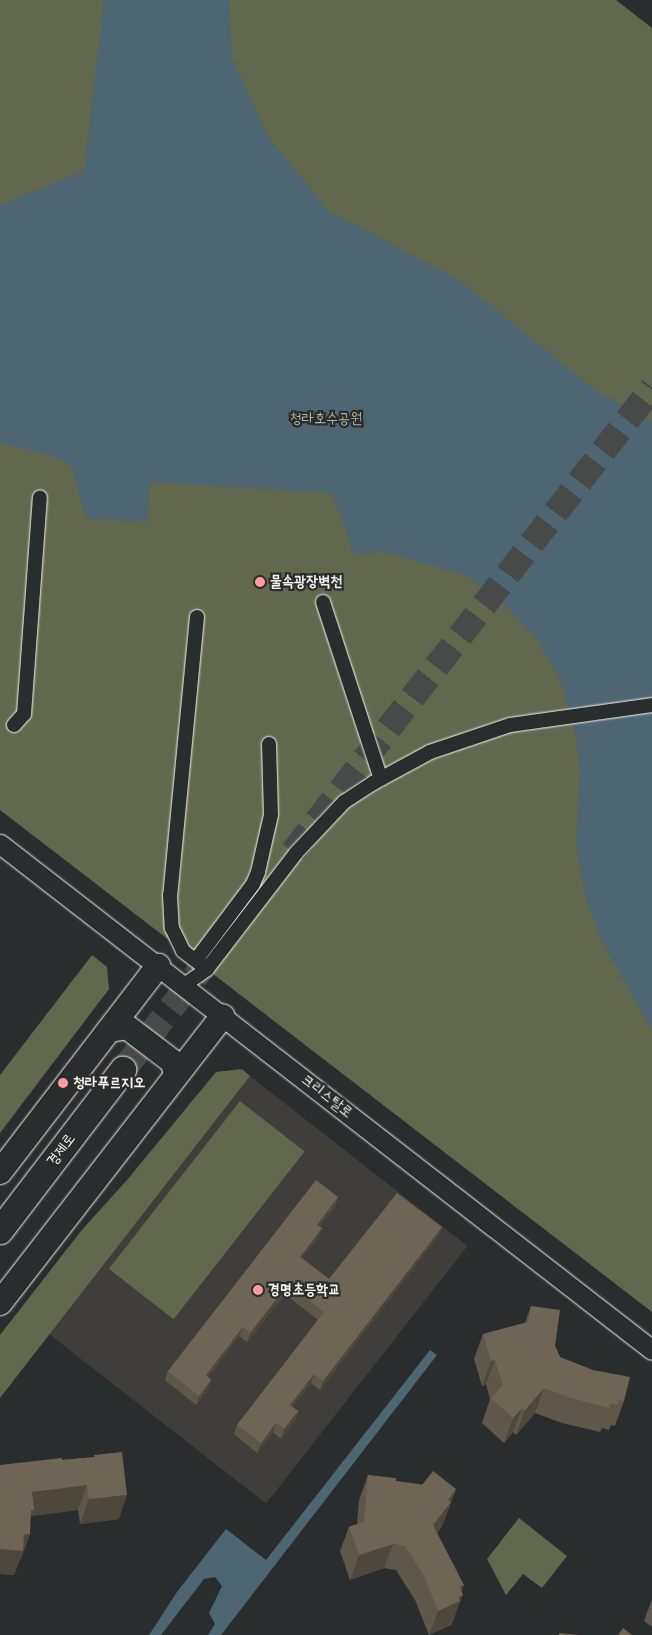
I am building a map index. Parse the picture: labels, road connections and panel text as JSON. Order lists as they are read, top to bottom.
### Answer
{
  "streets": {
    "main road": ["경제로"],
    "street": ["크리스탈로"]
  },
  "parks": ["청라호수공원"],
  "places": ["물속광장벽천", "청라푸르지오", "경명초등학교"]
}
